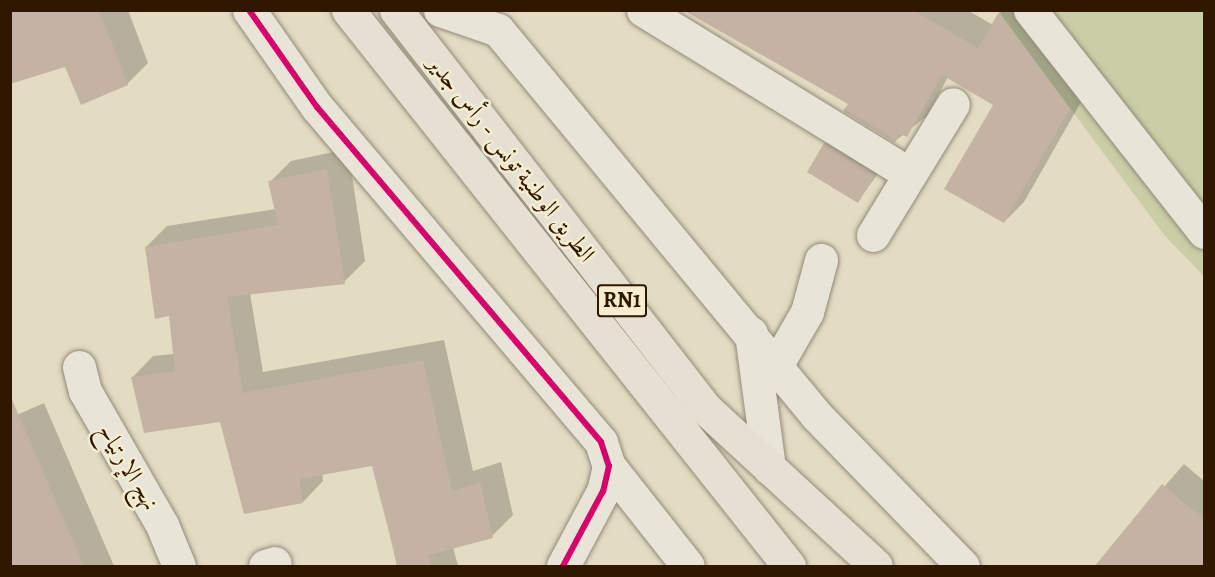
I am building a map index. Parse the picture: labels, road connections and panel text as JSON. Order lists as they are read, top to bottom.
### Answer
{
  "streets": {
    "main road": ["الطريق الوطنية تونس - رأس جدير", "RN1"],
    "street": ["نهج الإرتياح"]
  }
}
